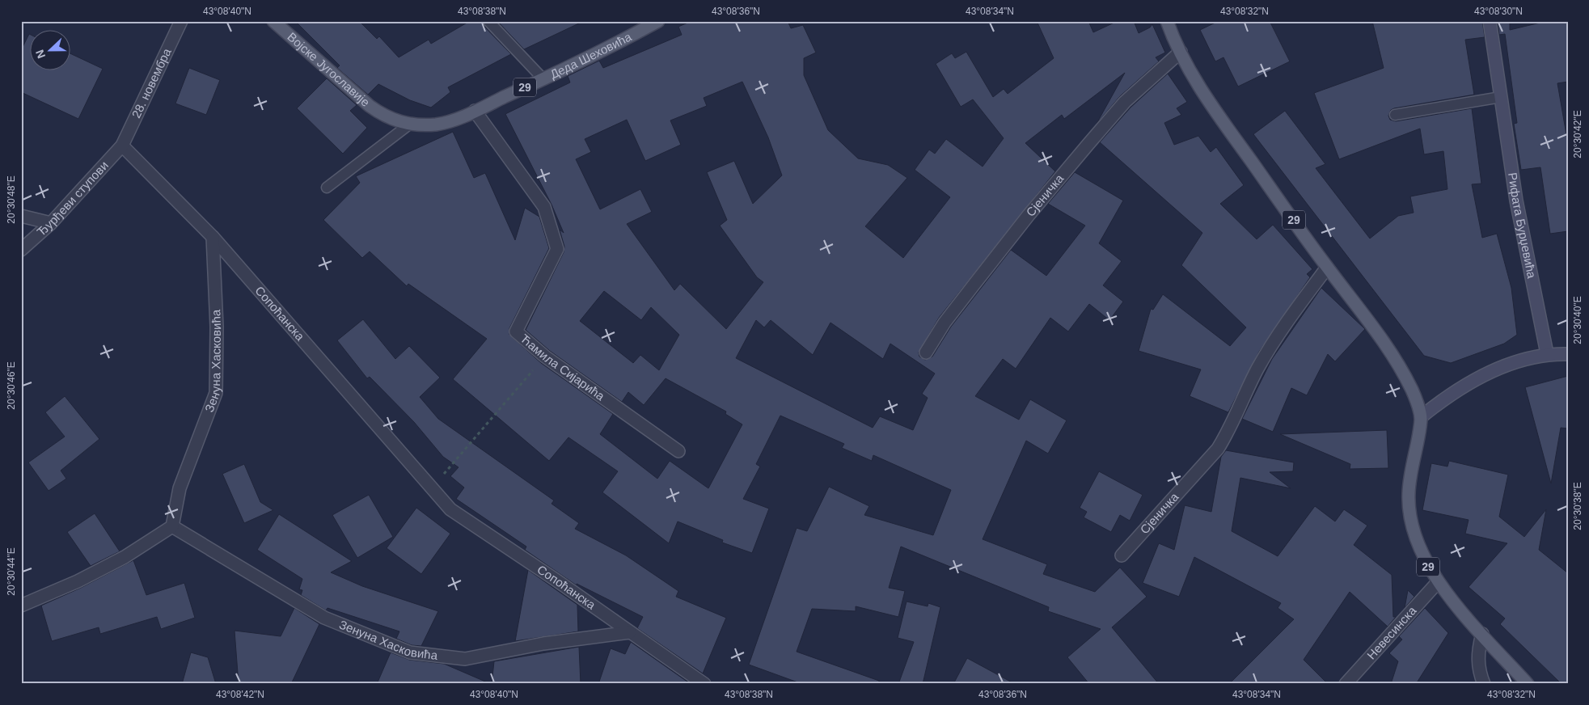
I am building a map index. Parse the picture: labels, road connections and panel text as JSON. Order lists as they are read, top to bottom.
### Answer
{
  "streets": {
    "main road": ["Деда Шеховића", "Војске Југославије", "29"],
    "street": [
      "28. новембра",
      "Сјеничка",
      "Ђурђеви ступови",
      "Рифата Бурџевића",
      "Сопоћанска",
      "Зенуна Хасковића",
      "Ћамила Сијарића",
      "Невесинска"
    ]
  },
  "crossings": [
    ["Деда Шеховића", "Војске Југославије"],
    ["Деда Шеховића", "Ћамила Сијарића"],
    ["28. новембра", "Ђурђеви ступови"],
    ["28. новембра", "Сопоћанска"],
    ["29", "Сјеничка"],
    ["29", "Невесинска"],
    ["Ђурђеви ступови", "Сопоћанска"],
    ["Сопоћанска", "Зенуна Хасковића"]
  ],
  "north": "left",
  "coordinates": [
    "43°08'40\"N",
    "43°08'38\"N",
    "43°08'36\"N",
    "43°08'34\"N",
    "43°08'32\"N",
    "43°08'30\"N",
    "20°30'42\"E",
    "20°30'48\"E",
    "20°30'40\"E",
    "20°30'46\"E",
    "20°30'38\"E",
    "20°30'44\"E",
    "43°08'42\"N"
  ]
}
